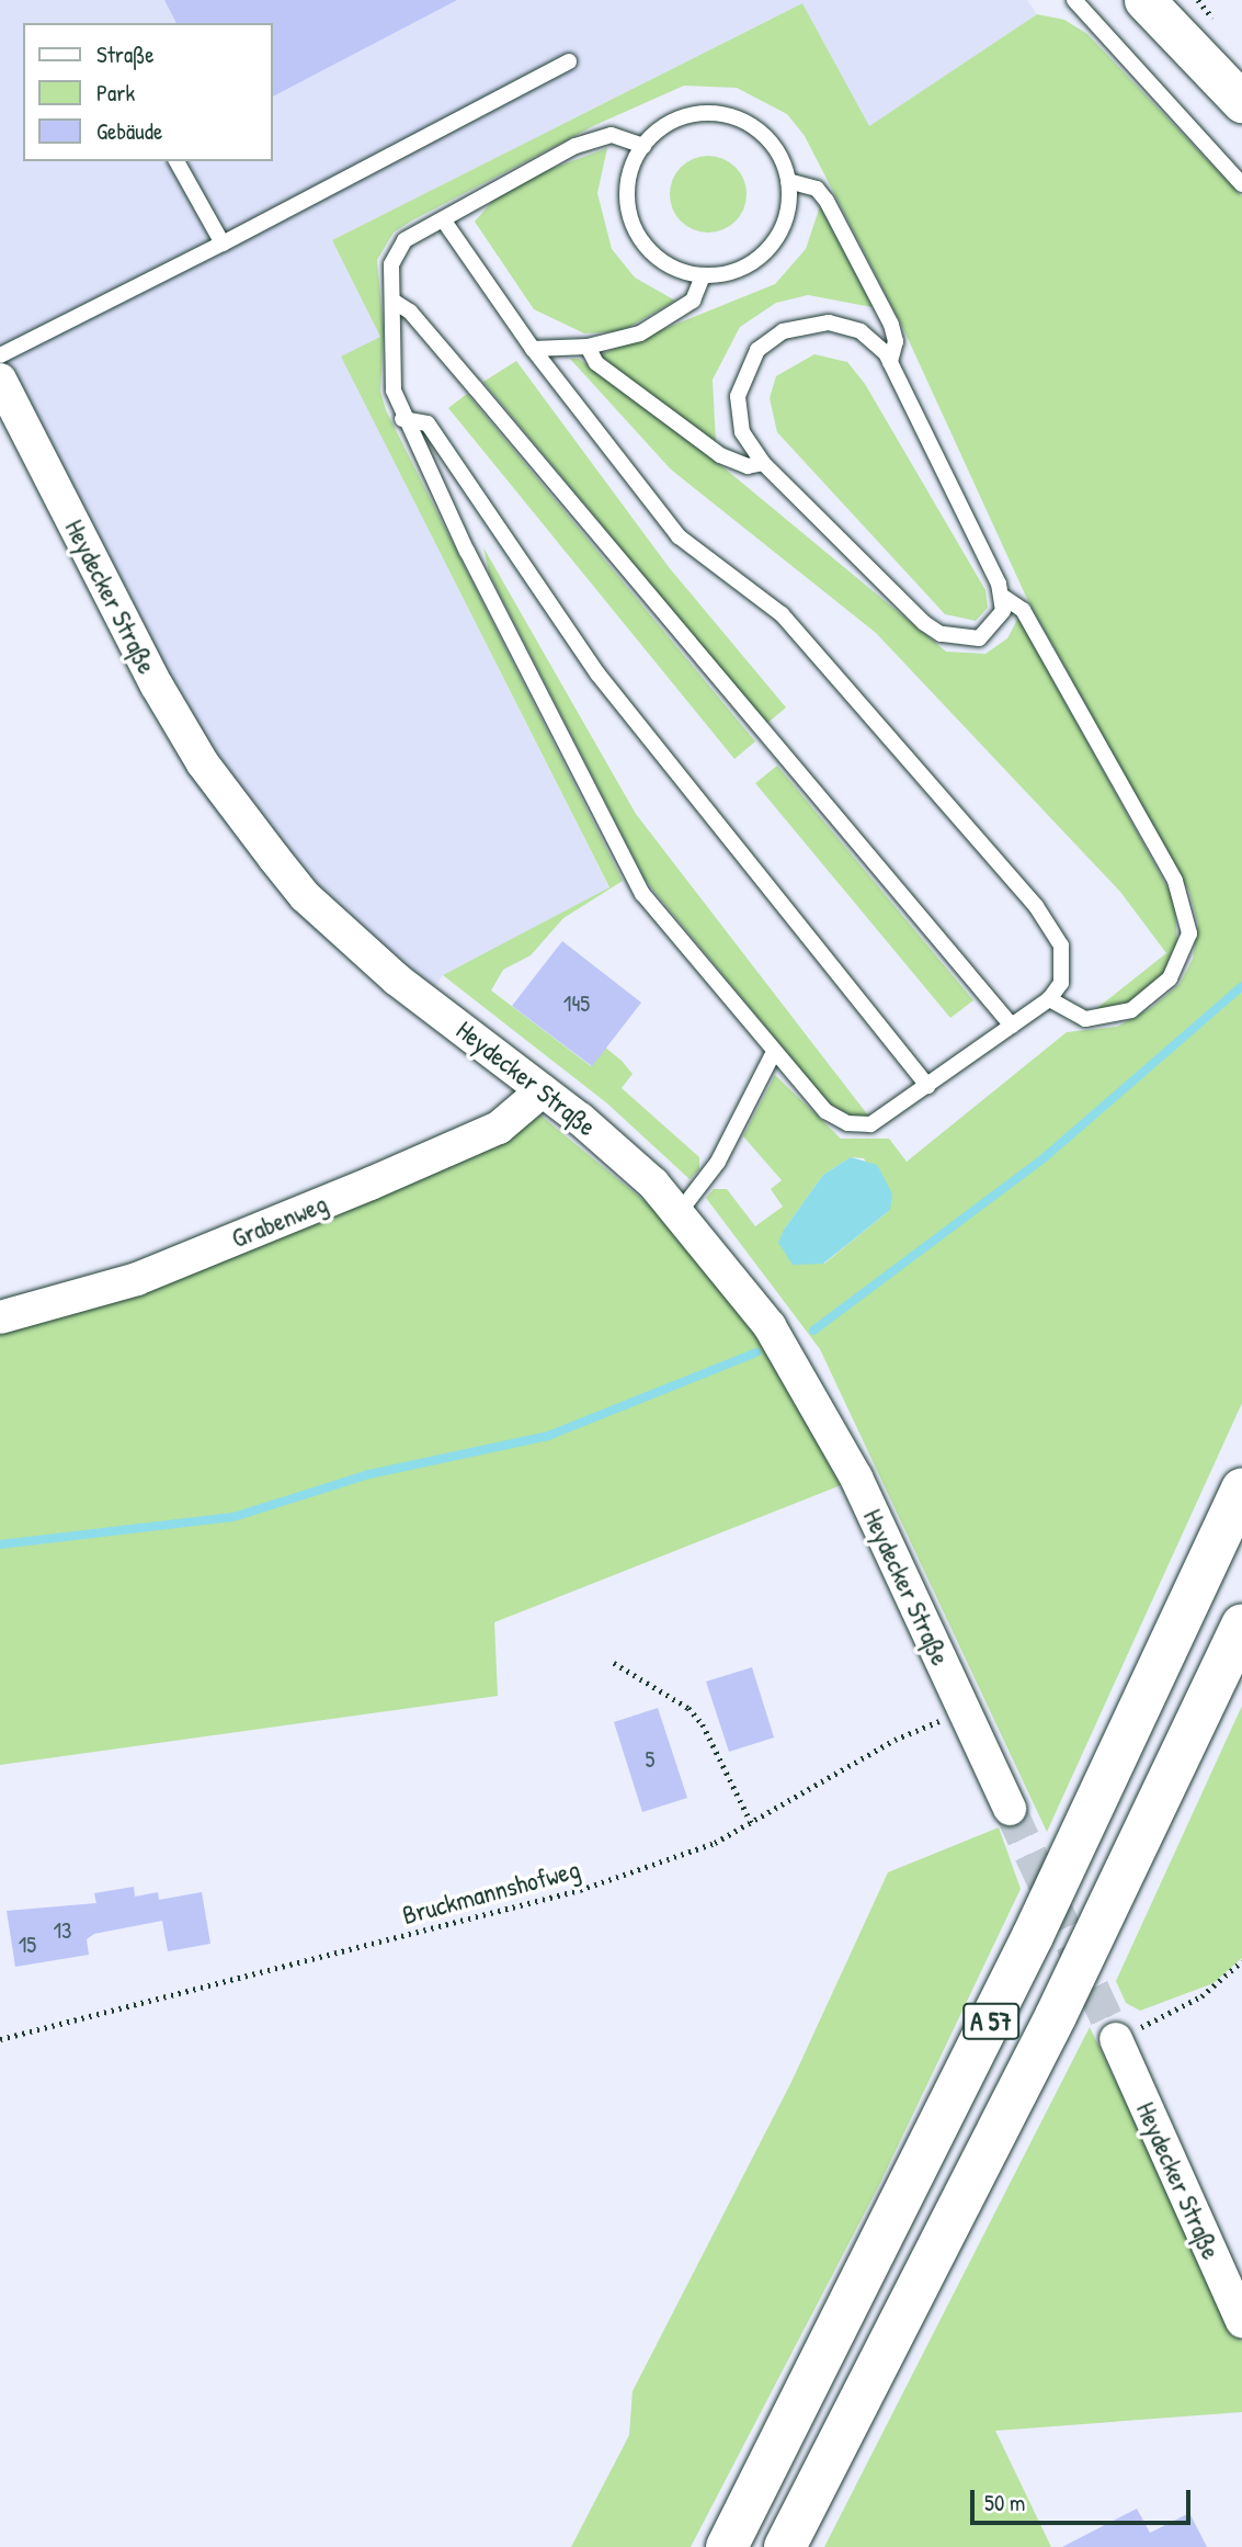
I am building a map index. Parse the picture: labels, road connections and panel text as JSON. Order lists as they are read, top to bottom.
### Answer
{
  "streets": {
    "highway": ["A 57"],
    "street": ["Heydecker Straße", "Grabenweg"],
    "path": ["Bruckmannshofweg"]
  },
  "crossings": [
    ["Heydecker Straße", "Grabenweg"],
    ["Heydecker Straße", "Bruckmannshofweg"]
  ],
  "house_numbers": [
    "145",
    "5",
    "13",
    "15"
  ],
  "legend": ["Straße", "Park", "Gebäude"],
  "scale_bar": "50 m"
}
